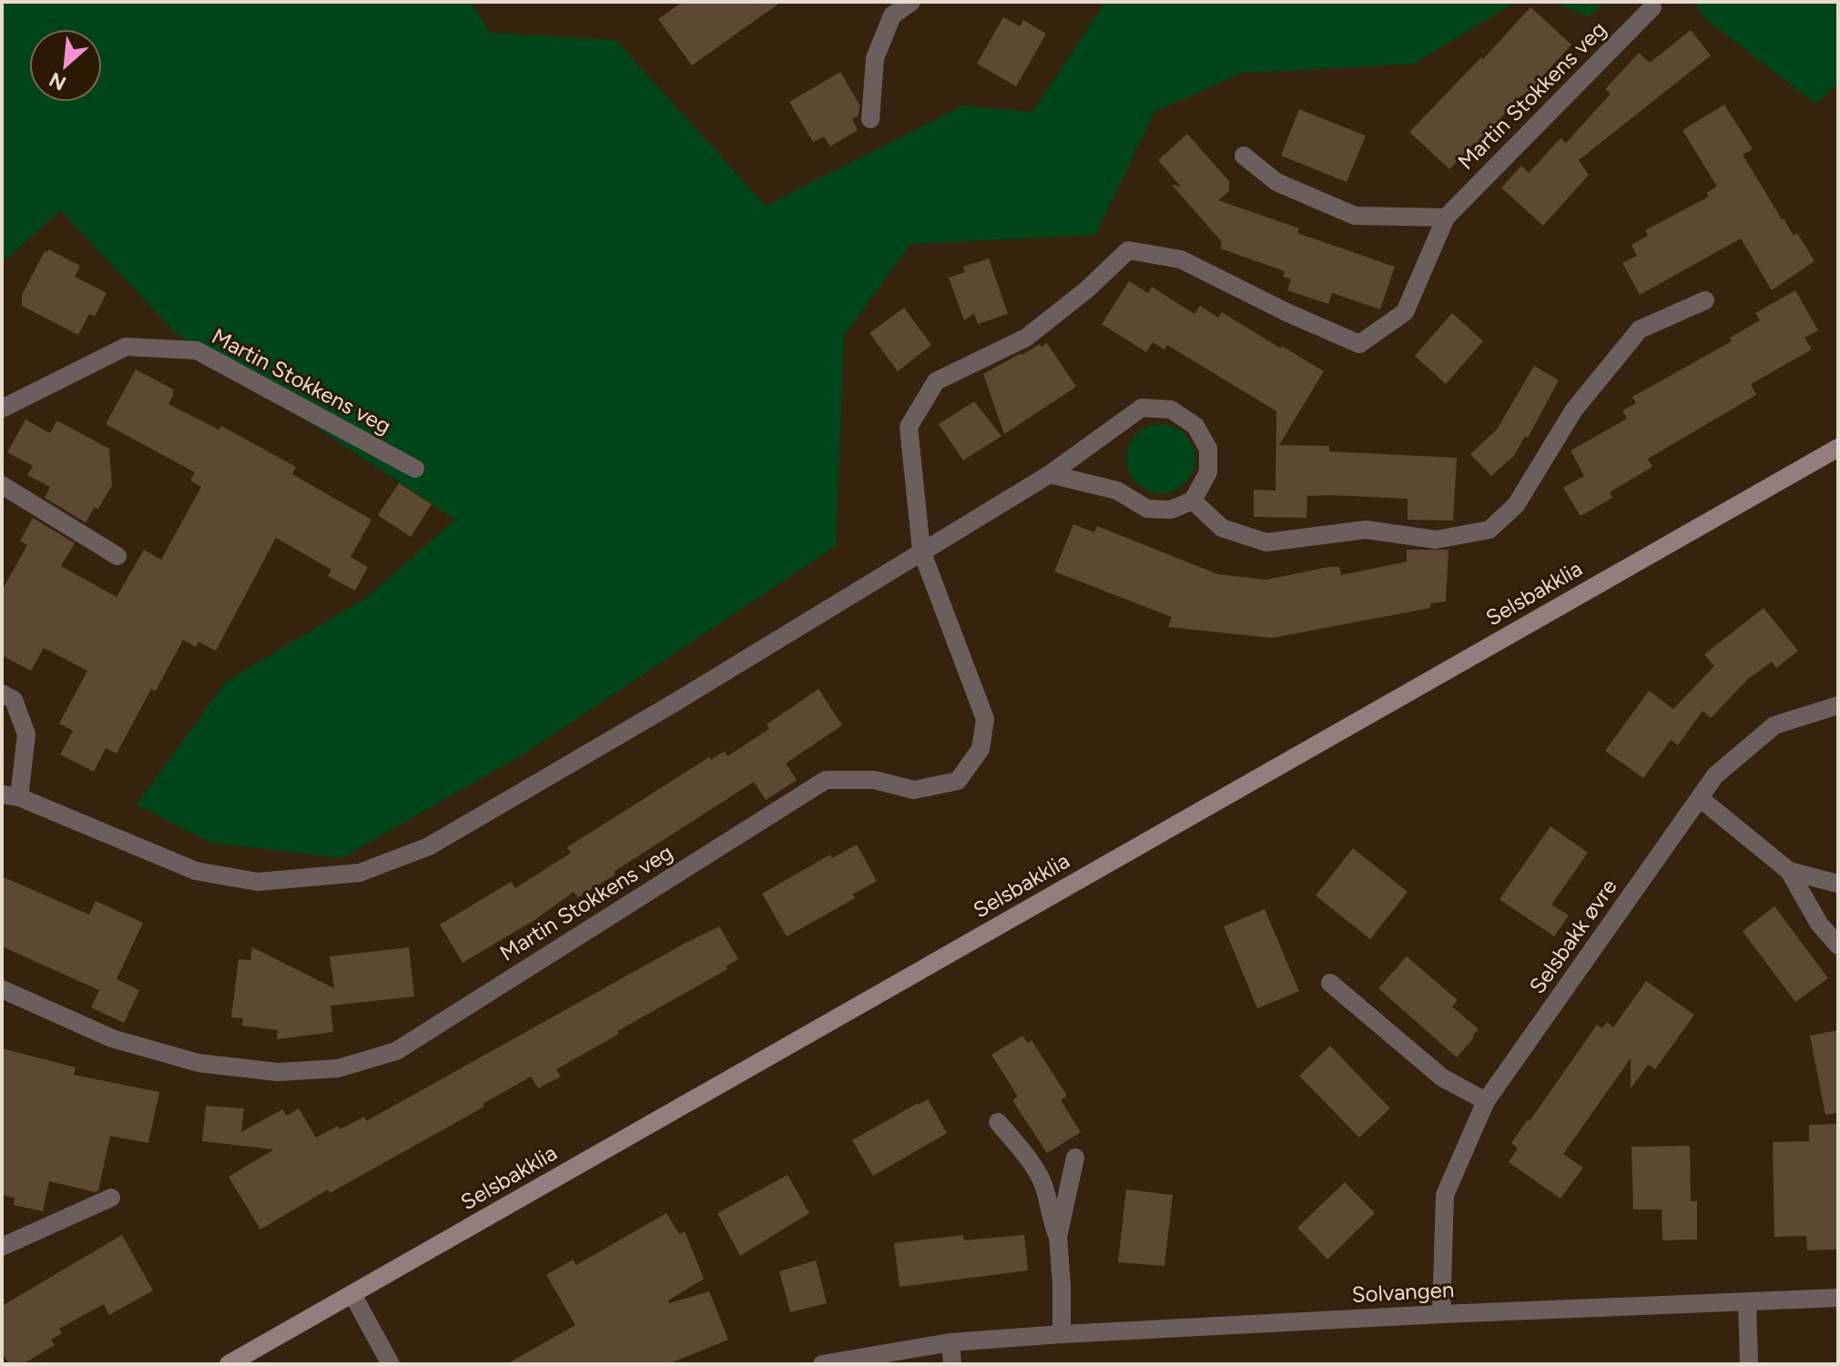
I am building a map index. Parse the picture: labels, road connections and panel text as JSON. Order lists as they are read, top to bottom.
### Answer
{
  "streets": {
    "street": [
      "Martin Stokkens veg",
      "Selsbakklia",
      "Selsbakk øvre",
      "Solvangen"
    ]
  },
  "crossings": [
    ["Selsbakk øvre", "Solvangen"]
  ],
  "north": "bottom left"
}
